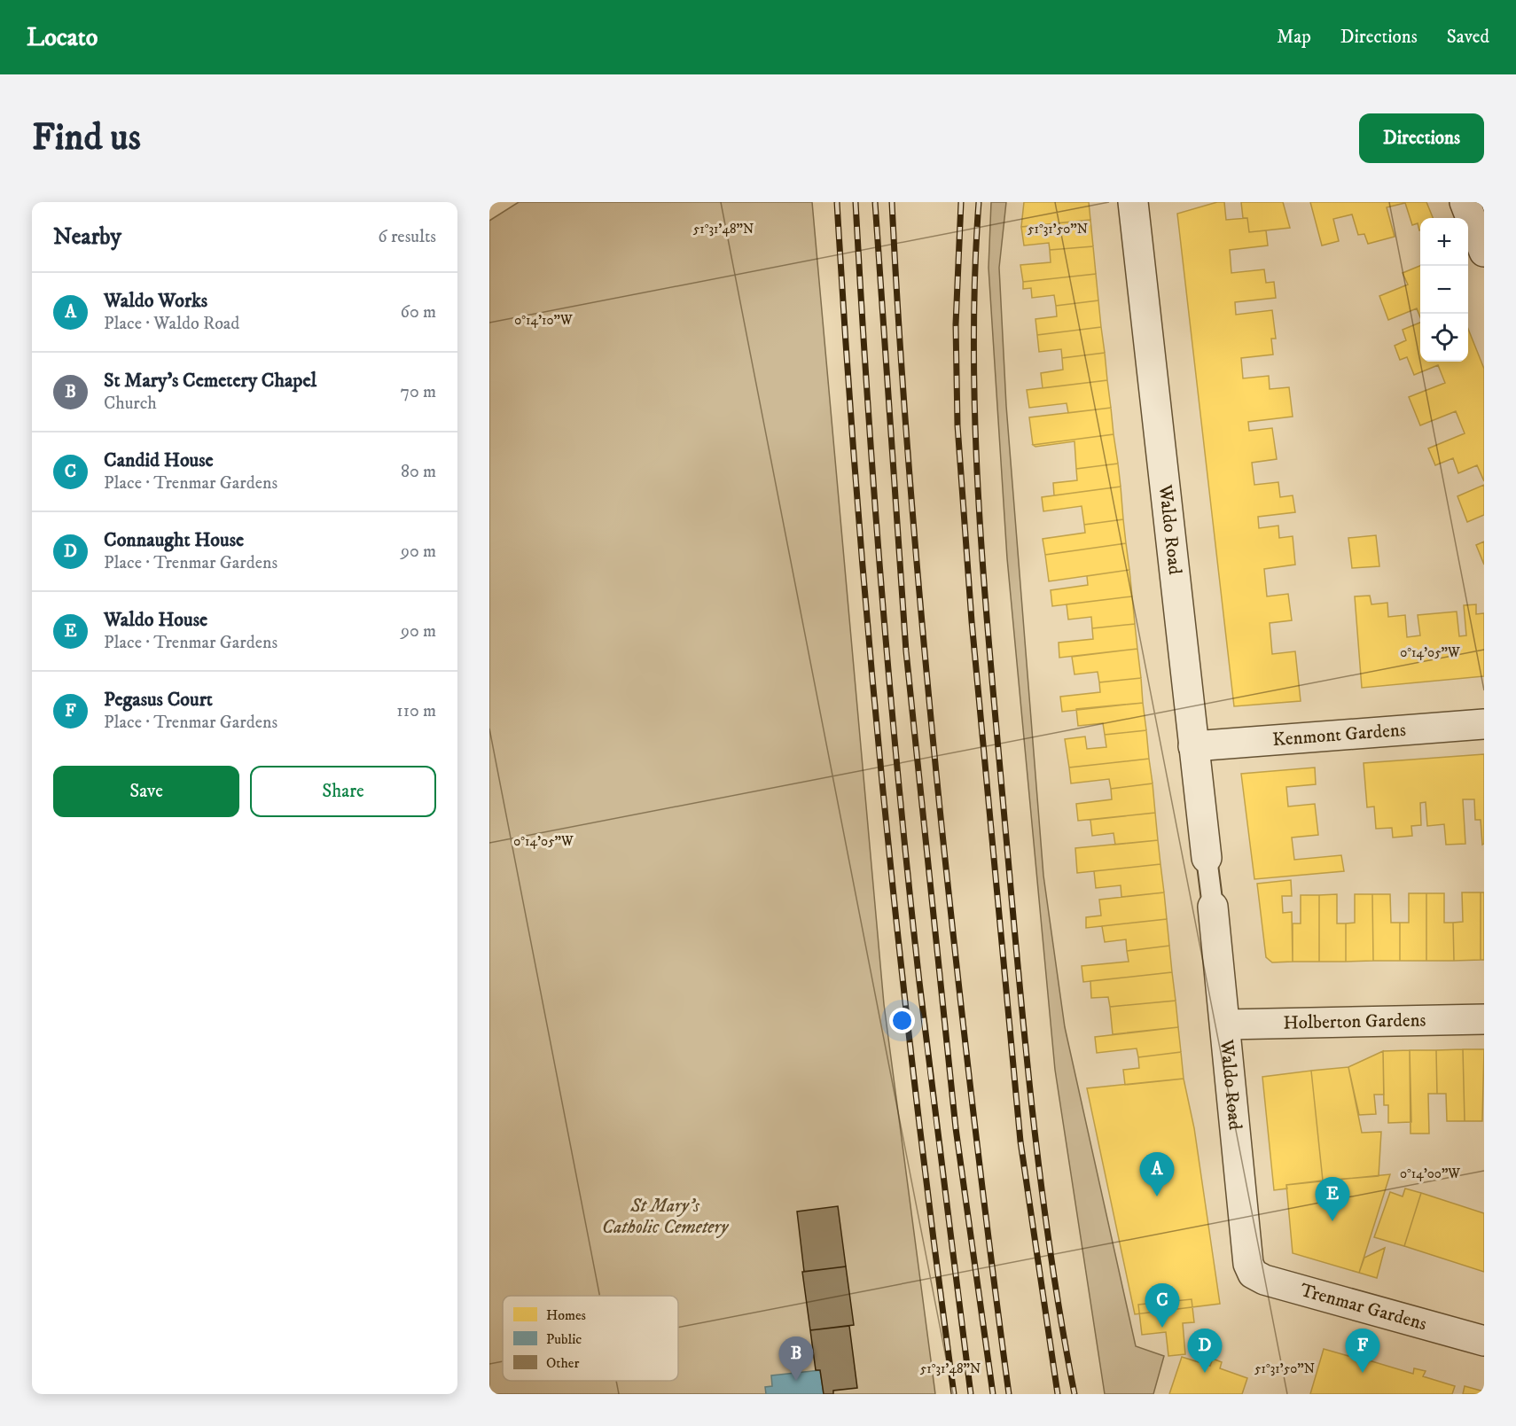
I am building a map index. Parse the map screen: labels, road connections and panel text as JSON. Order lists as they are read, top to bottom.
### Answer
{
  "streets": {
    "street": [
      "Waldo Road",
      "Kenmont Gardens",
      "Holberton Gardens",
      "Trenmar Gardens"
    ]
  },
  "crossings": [
    ["Waldo Road", "Kenmont Gardens"],
    ["Waldo Road", "Holberton Gardens"],
    ["Waldo Road", "Trenmar Gardens"]
  ],
  "parks": ["St Mary's Catholic Cemetery"],
  "legend": ["Homes", "Public", "Other"],
  "page": {
    "header": "Locato",
    "nav": ["Map", "Directions", "Saved"],
    "buttons": [
      "Directions",
      ["Save", "Share"]
    ],
    "title": "Find us",
    "heading": ["Nearby", "6 results"],
    "map_buttons": ["+", "−"],
    "list": [
      {
        "mark": "A",
        "name": "Waldo Works",
        "note": "Place · Waldo Road",
        "value": "60 m"
      },
      {
        "mark": "B",
        "name": "St Mary’s Cemetery Chapel",
        "note": "Church",
        "value": "70 m"
      },
      {
        "mark": "C",
        "name": "Candid House",
        "note": "Place · Trenmar Gardens",
        "value": "80 m"
      },
      {
        "mark": "D",
        "name": "Connaught House",
        "note": "Place · Trenmar Gardens",
        "value": "90 m"
      },
      {
        "mark": "E",
        "name": "Waldo House",
        "note": "Place · Trenmar Gardens",
        "value": "90 m"
      },
      {
        "mark": "F",
        "name": "Pegasus Court",
        "note": "Place · Trenmar Gardens",
        "value": "110 m"
      }
    ],
    "pins": [
      "A",
      "E",
      "C",
      "D",
      "F",
      "B"
    ]
  },
  "coordinates": [
    "51°31'48\"N",
    "51°31'50\"N",
    "0°14'10\"W",
    "0°14'05\"W",
    "0°14'00\"W"
  ]
}
